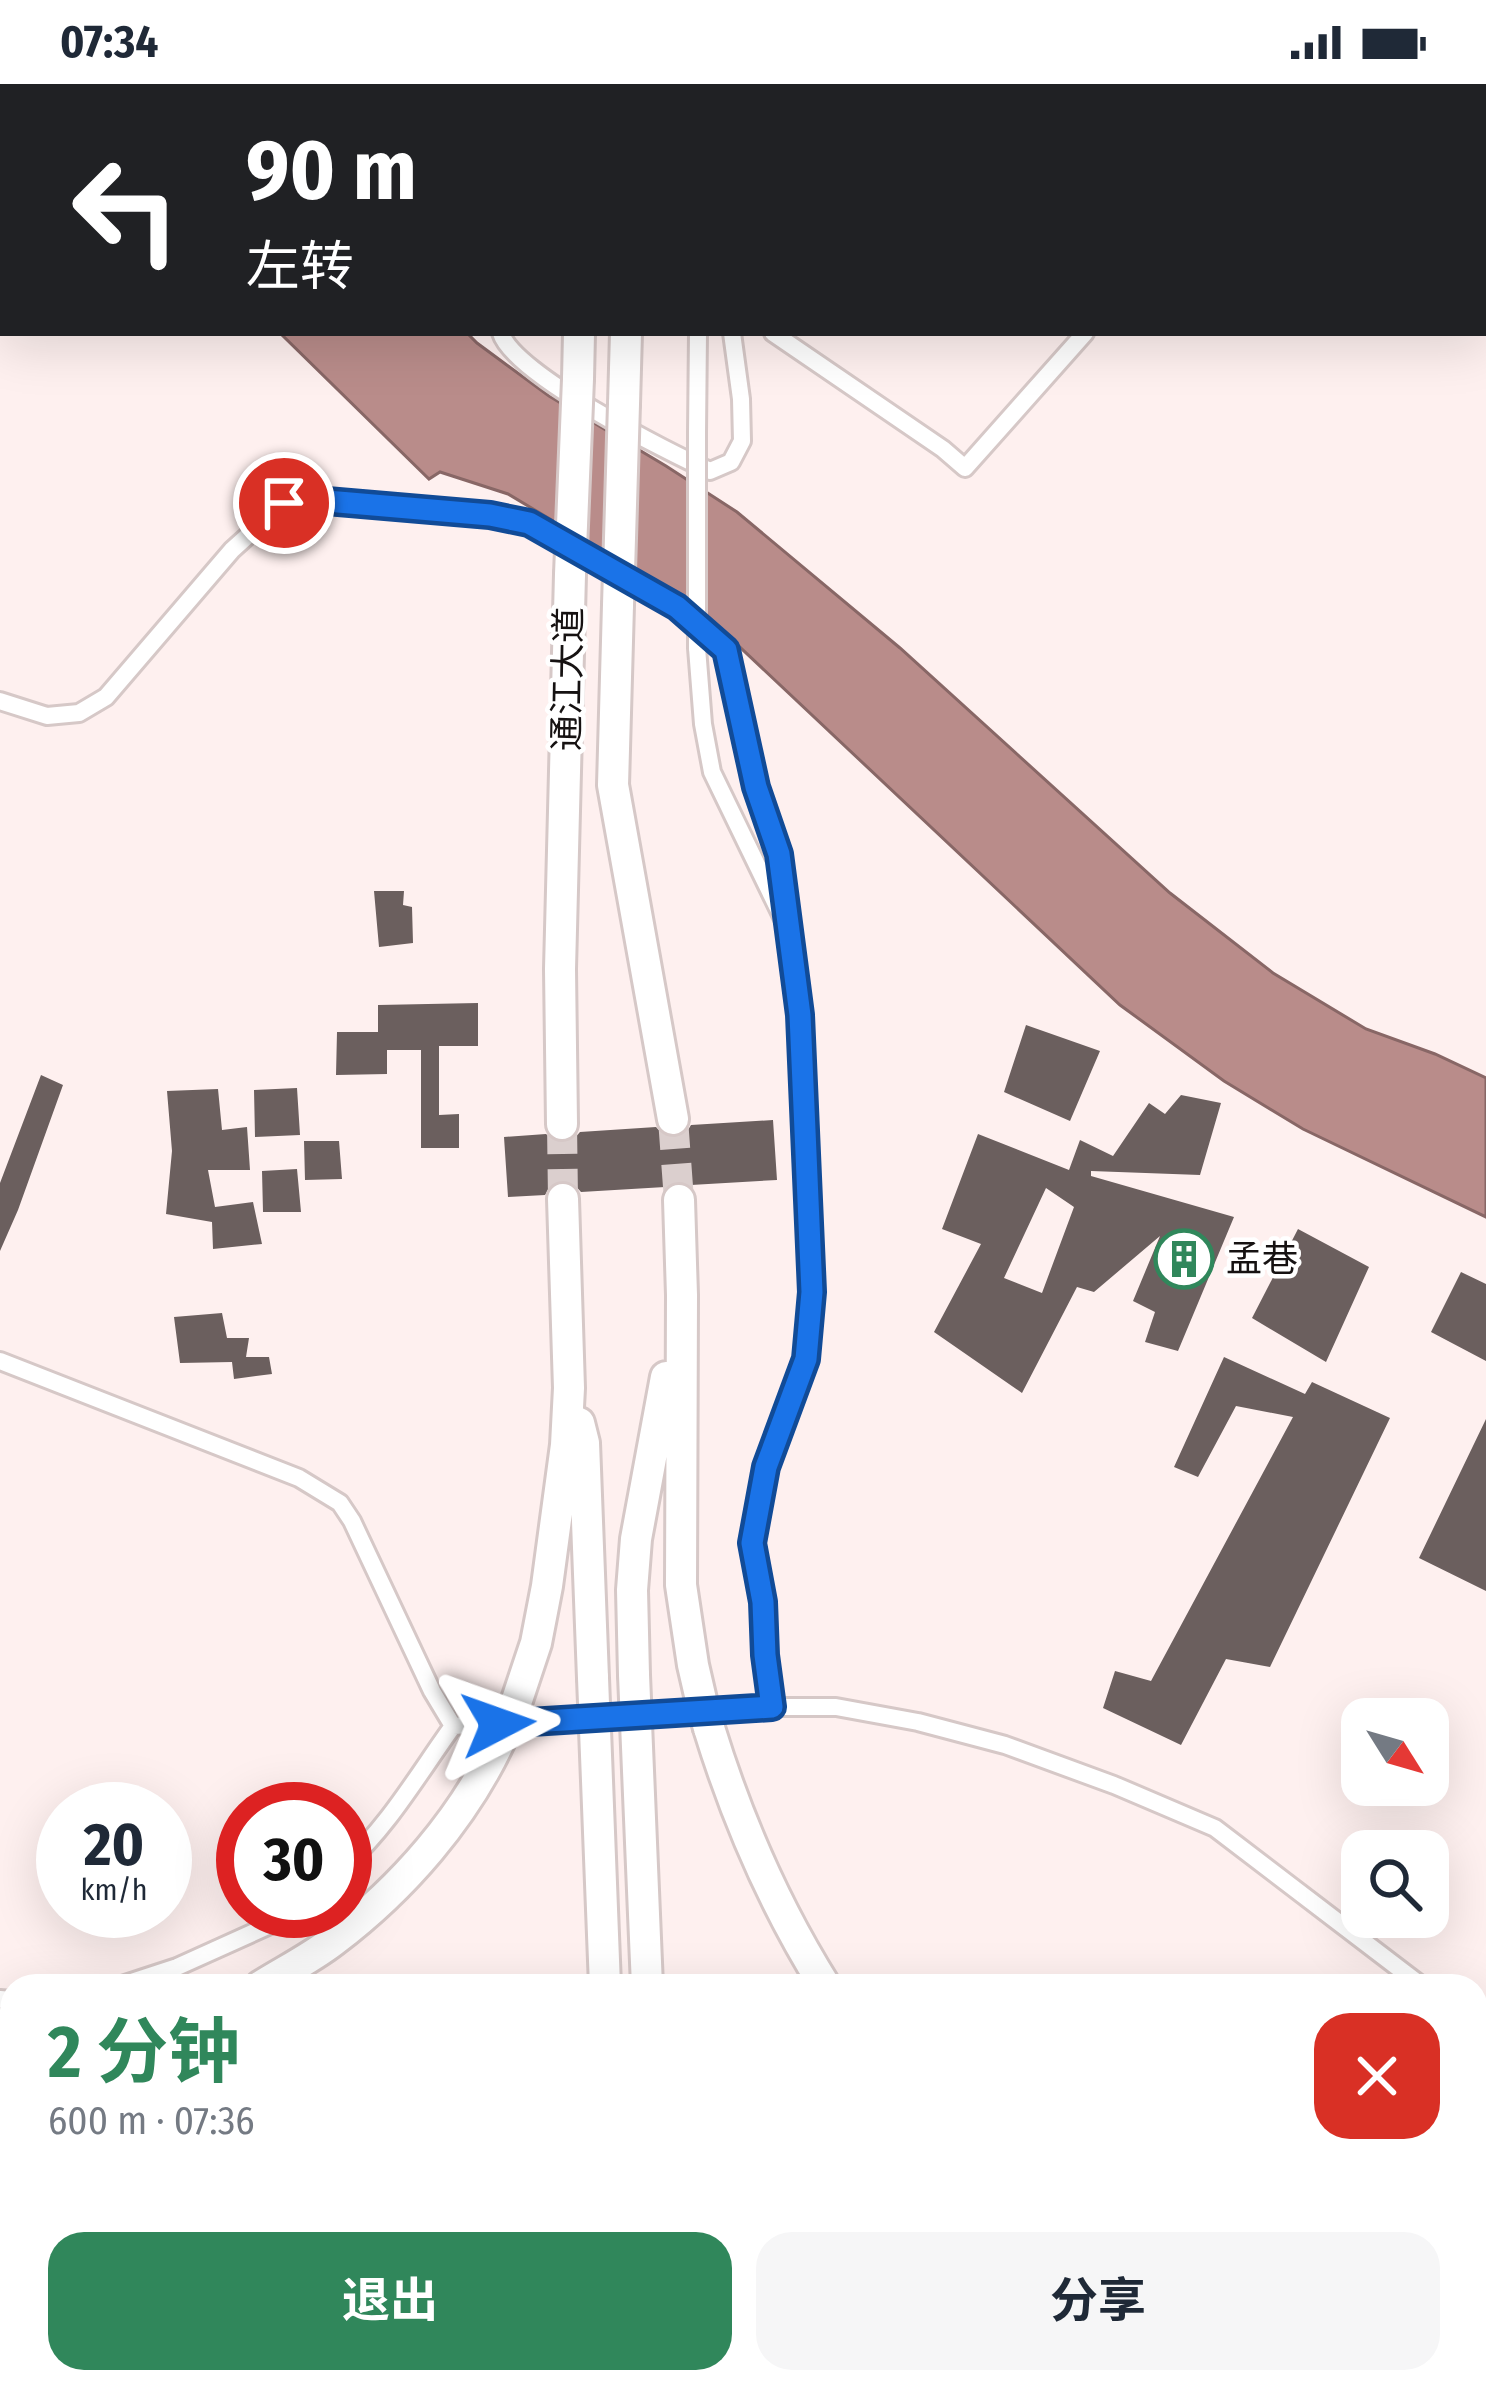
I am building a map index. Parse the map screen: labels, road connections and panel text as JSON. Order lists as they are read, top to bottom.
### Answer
{
  "streets": {
    "highway": ["通江大道"]
  },
  "places": {
    "building": ["孟巷"]
  },
  "north": "bottom right",
  "page": {
    "status": "07:34",
    "turn": ["90 m", "左转"],
    "speed": "20 km/h",
    "limit": "30",
    "heading": ["2 分钟", "600 m · 07:36"],
    "buttons": ["退出", "分享"]
  }
}
